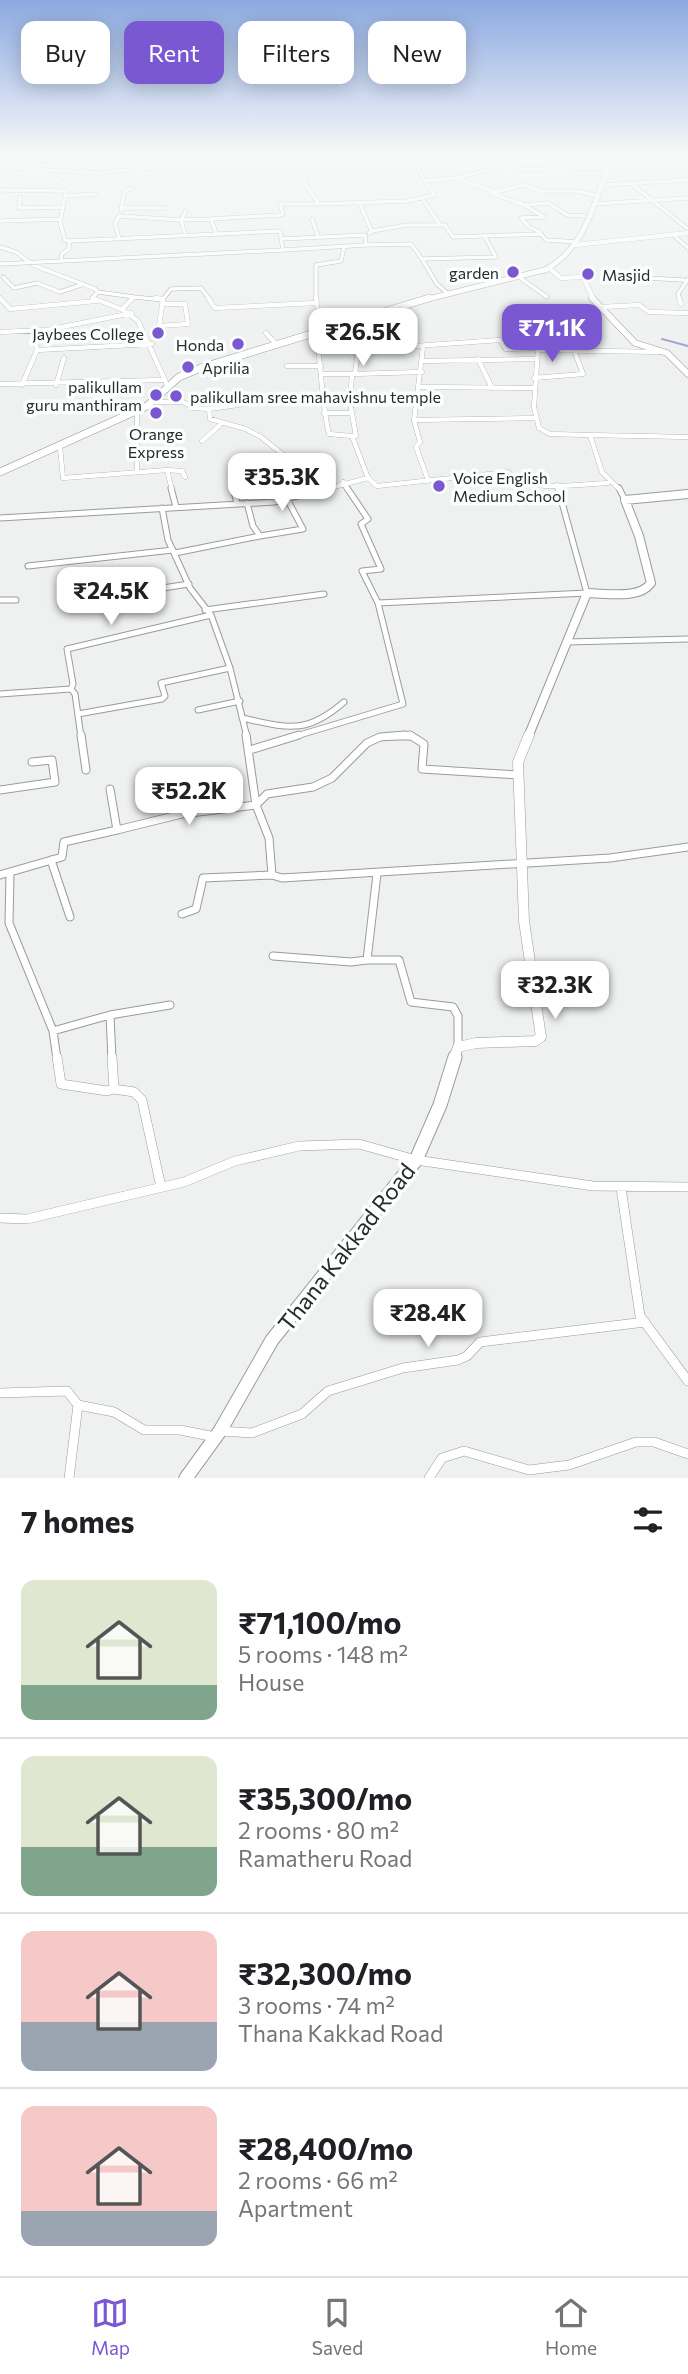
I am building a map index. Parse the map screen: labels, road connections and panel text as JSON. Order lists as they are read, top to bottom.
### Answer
{
  "streets": {
    "main road": ["Thana Kakkad Road"]
  },
  "places": [
    "garden",
    "Masjid",
    "Jaybees College",
    "Honda",
    "Aprilia",
    "palikullam guru manthiram",
    "palikullam sree mahavishnu temple",
    "Orange Express",
    "Voice English Medium School"
  ],
  "page": {
    "chip": [
      "Buy",
      "Rent",
      "Filters",
      "New"
    ],
    "price": [
      "₹71.1K",
      "₹26.5K",
      "₹35.3K",
      "₹24.5K",
      "₹52.2K",
      "₹32.3K",
      "₹28.4K"
    ],
    "heading": "7 homes",
    "list": [
      {
        "name": "₹71,100/mo",
        "note": "5 rooms · 148 m² · House"
      },
      {
        "name": "₹35,300/mo",
        "note": "2 rooms · 80 m² · Ramatheru Road"
      },
      {
        "name": "₹32,300/mo",
        "note": "3 rooms · 74 m² · Thana Kakkad Road"
      },
      {
        "name": "₹28,400/mo",
        "note": "2 rooms · 66 m² · Apartment"
      }
    ],
    "tabs": ["Map", "Saved", "Home"]
  }
}
